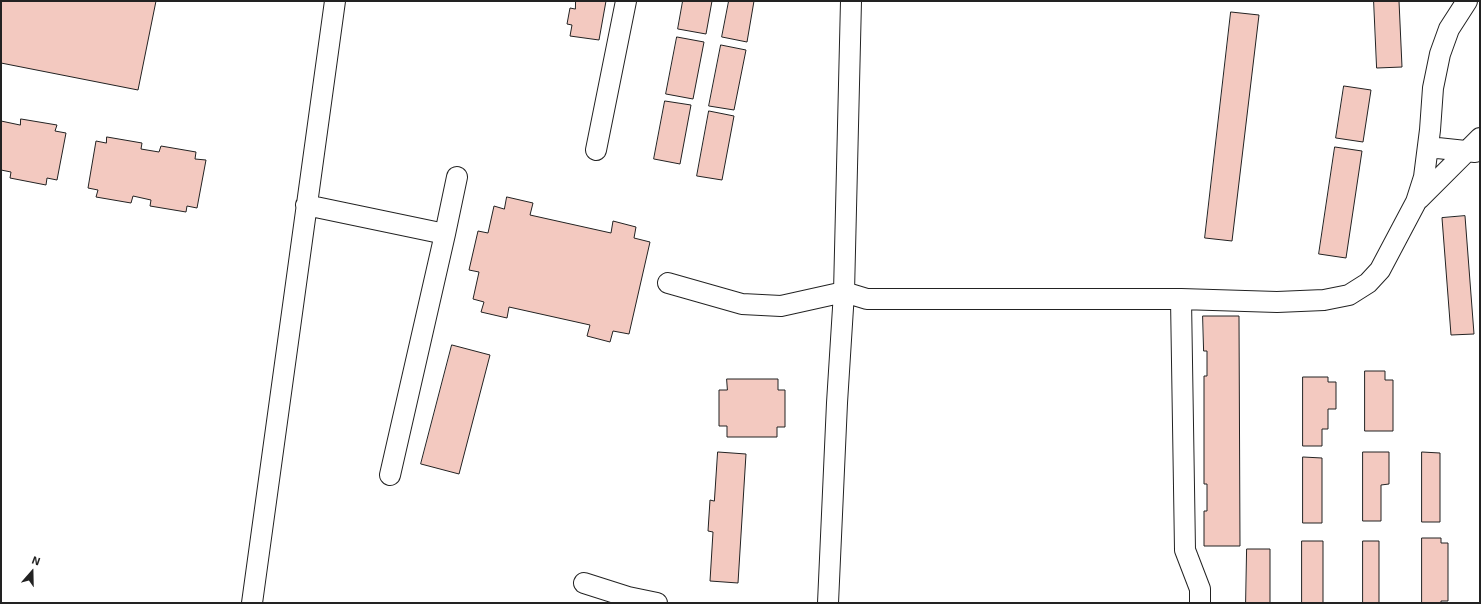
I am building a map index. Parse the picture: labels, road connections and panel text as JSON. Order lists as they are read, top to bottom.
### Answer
{
  "north": "top"
}
